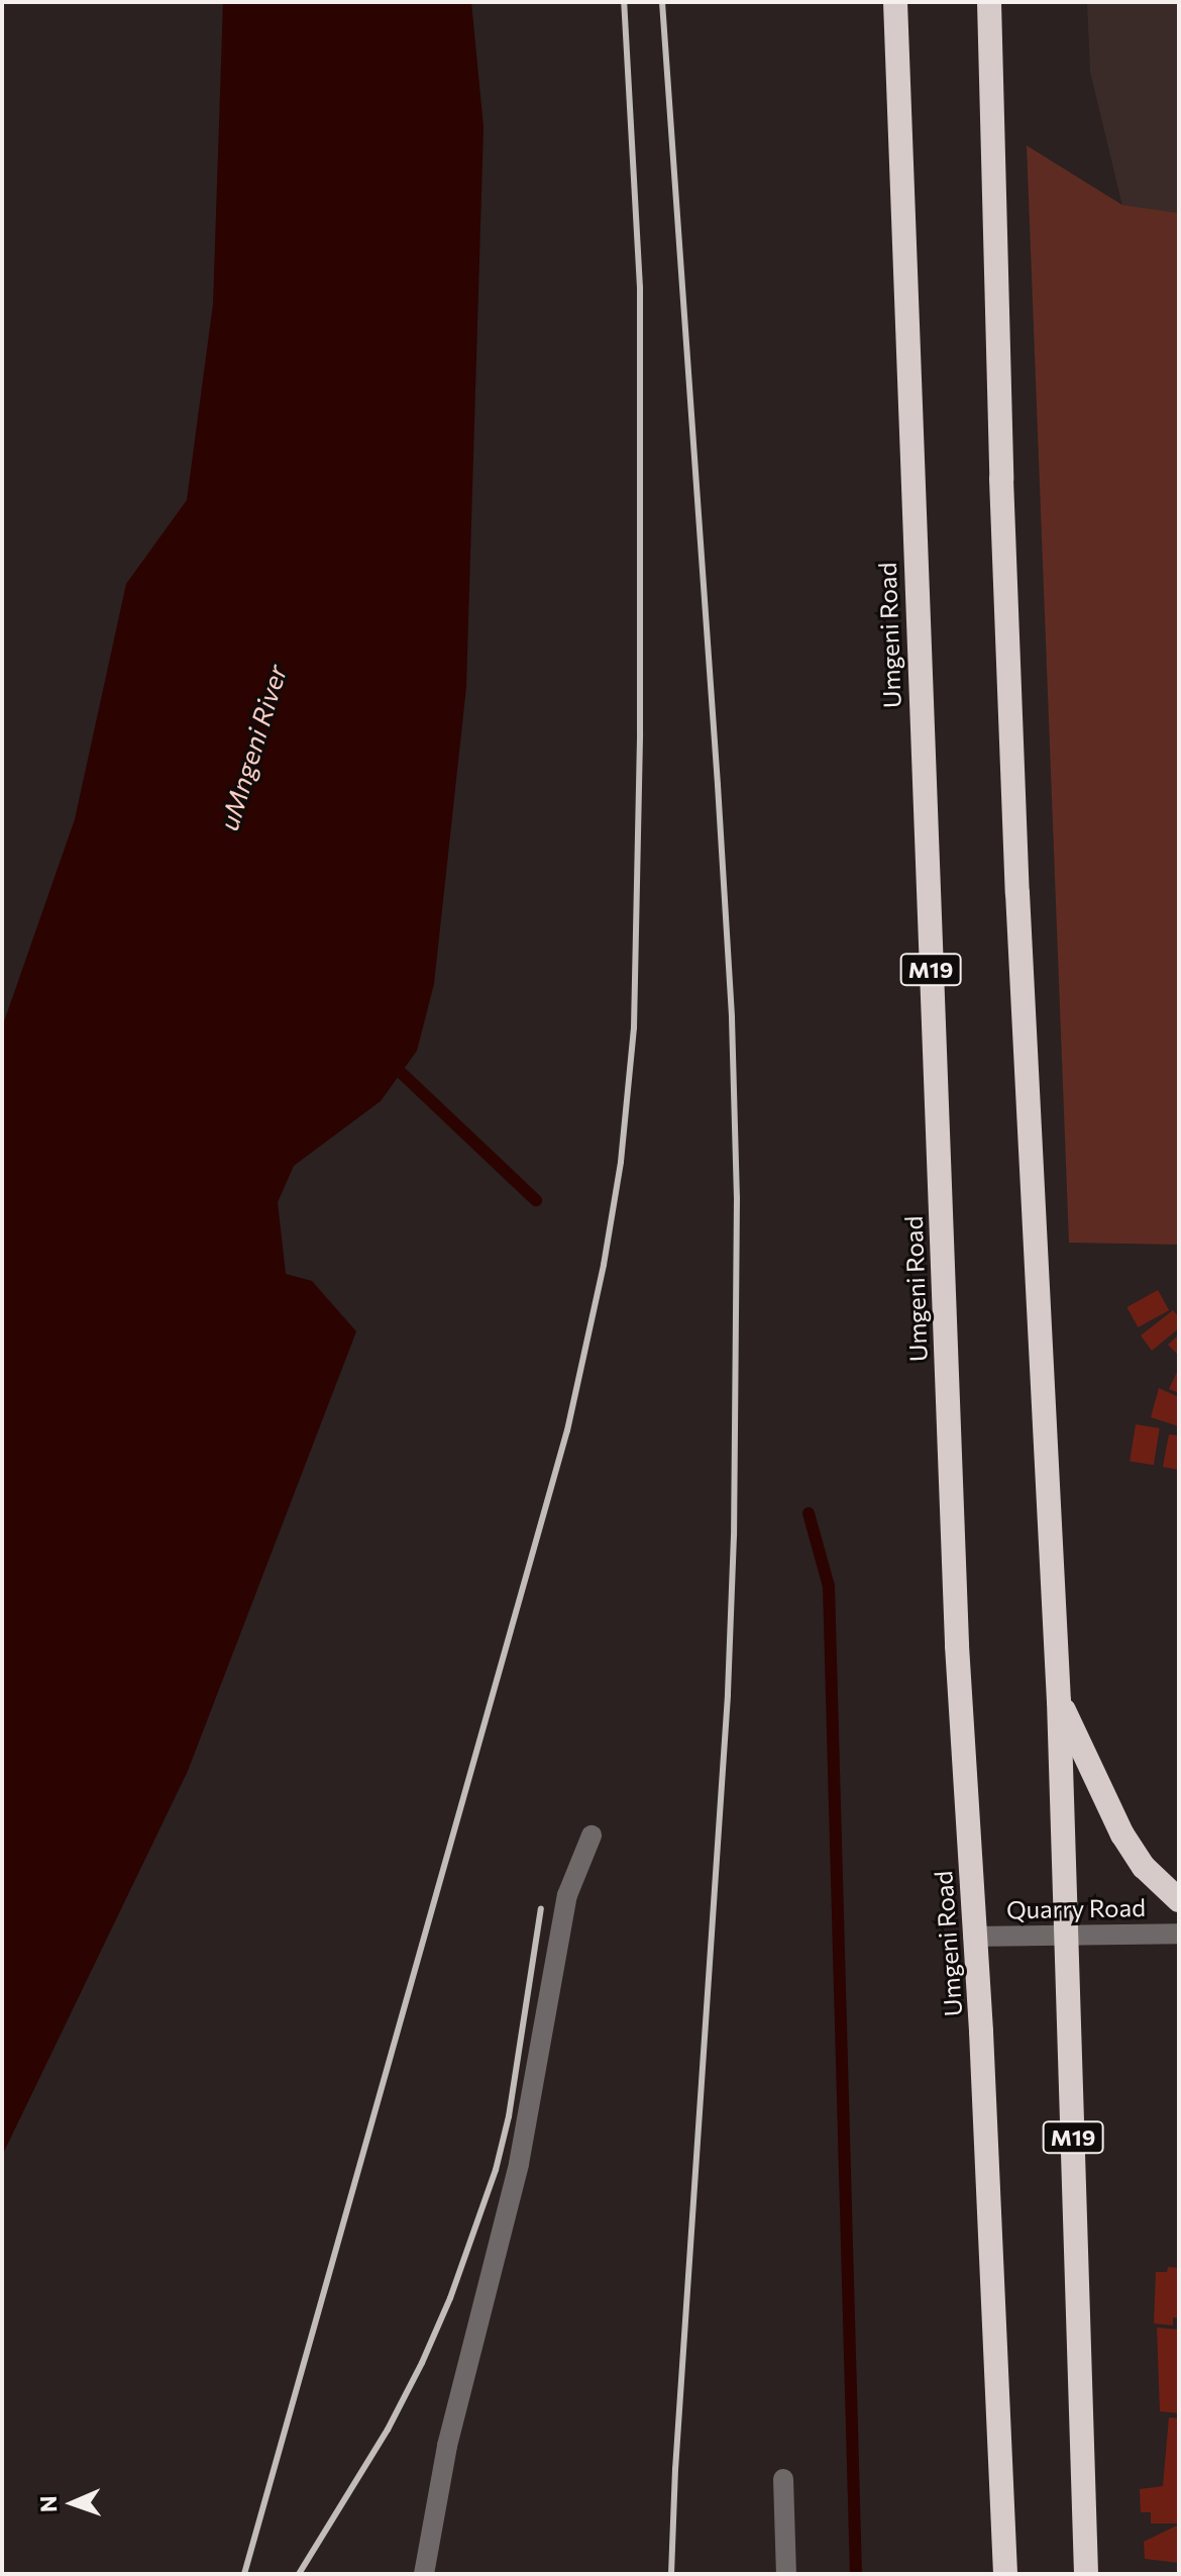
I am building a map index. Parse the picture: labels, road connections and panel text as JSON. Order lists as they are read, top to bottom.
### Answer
{
  "streets": {
    "highway": ["Umgeni Road", "M19"],
    "street": ["Quarry Road"]
  },
  "crossings": [
    ["Umgeni Road", "Quarry Road"],
    ["M19", "Quarry Road"]
  ],
  "water": ["uMngeni River"],
  "north": "left"
}
